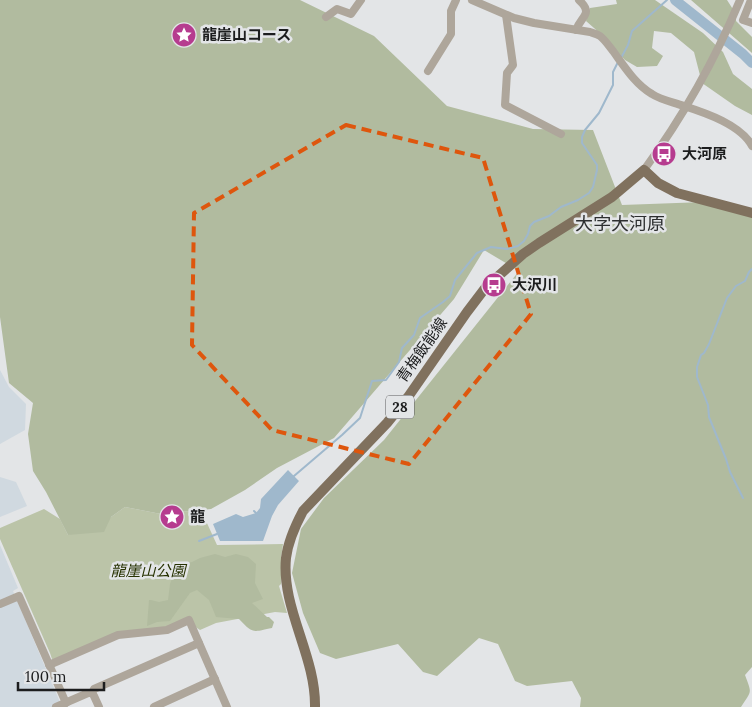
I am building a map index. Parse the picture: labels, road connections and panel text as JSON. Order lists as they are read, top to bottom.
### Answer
{
  "streets": {
    "main road": ["青梅飯能線", "28"]
  },
  "districts": ["大字大河原"],
  "parks": ["龍崖山公園"],
  "places": {
    "place": ["龍崖山コース", "龍"],
    "bus stop": ["大河原", "大沢川"]
  },
  "scale_bar": "100 m"
}
